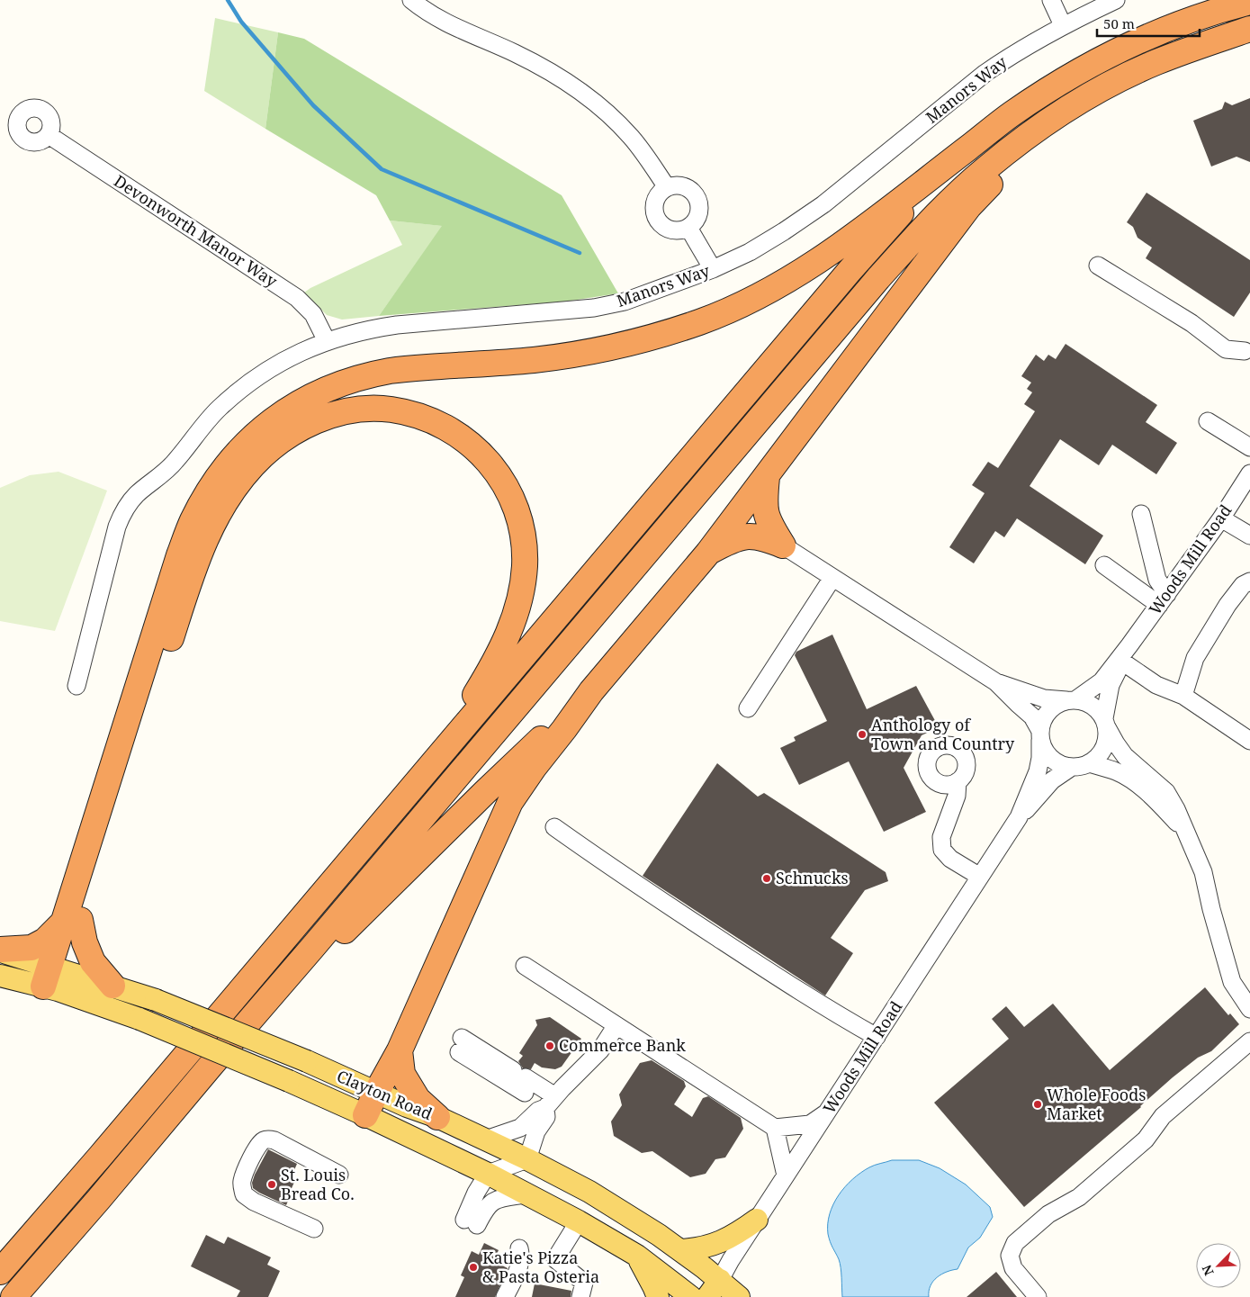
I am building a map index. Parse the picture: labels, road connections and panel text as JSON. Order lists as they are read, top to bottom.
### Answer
{
  "streets": {
    "main road": ["Woods Mill Road", "Clayton Road"],
    "street": ["Manors Way", "Devonworth Manor Way"]
  },
  "crossings": [
    ["Manors Way", "Devonworth Manor Way"],
    ["Woods Mill Road", "Clayton Road"]
  ],
  "places": [
    "Anthology of Town and Country",
    "Schnucks",
    "Commerce Bank",
    "Whole Foods Market",
    "St. Louis Bread Co.",
    "Katie's Pizza & Pasta Osteria"
  ],
  "scale_bar": "50 m",
  "north": "bottom left"
}
